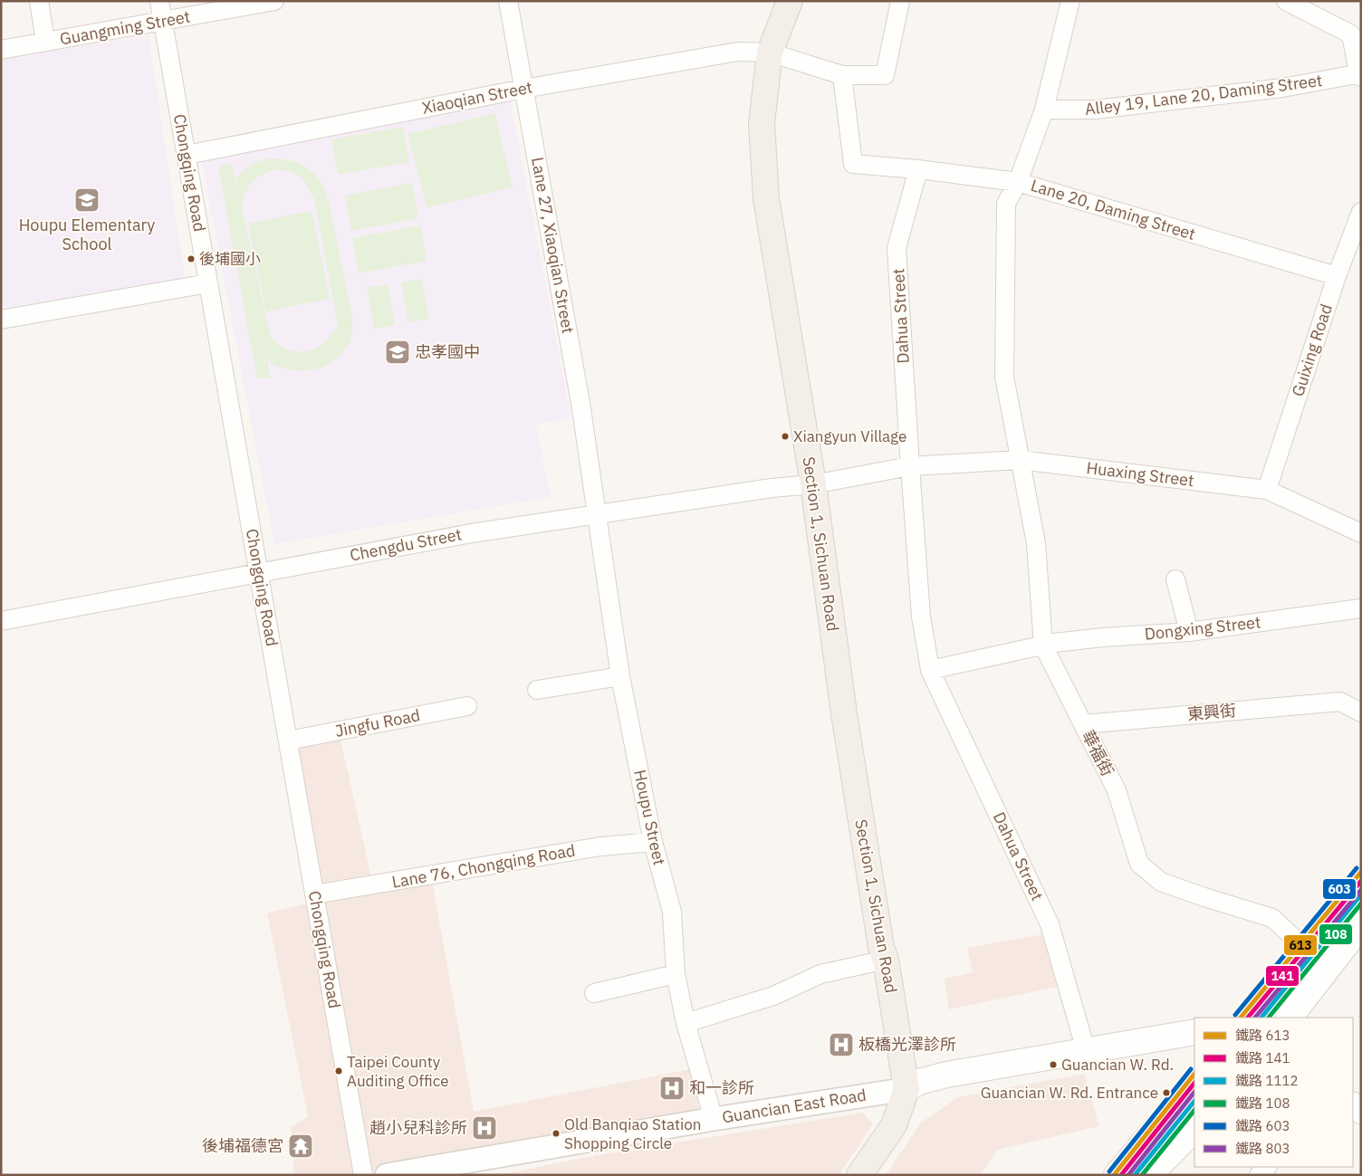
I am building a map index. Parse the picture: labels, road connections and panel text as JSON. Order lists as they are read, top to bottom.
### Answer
{
  "streets": {
    "main road": ["Section 1, Sichuan Road"],
    "street": [
      "Guangming Street",
      "Alley 19, Lane 20, Daming Street",
      "Xiaoqian Street",
      "Chongqing Road",
      "Lane 20, Daming Street",
      "Lane 27, Xiaoqian Street",
      "Dahua Street",
      "Guixing Road",
      "Huaxing Street",
      "Chengdu Street",
      "Dongxing Street",
      "東興街",
      "Jingfu Road",
      "華福街",
      "Houpu Street",
      "Lane 76, Chongqing Road",
      "Guancian East Road"
    ]
  },
  "crossings": [
    ["Guangming Street", "Chongqing Road"],
    ["Alley 19, Lane 20, Daming Street", "Lane 20, Daming Street"],
    ["Xiaoqian Street", "Chongqing Road"],
    ["Xiaoqian Street", "Lane 27, Xiaoqian Street"],
    ["Xiaoqian Street", "Section 1, Sichuan Road"],
    ["Chongqing Road", "Chengdu Street"],
    ["Chongqing Road", "Jingfu Road"],
    ["Chongqing Road", "Lane 76, Chongqing Road"],
    ["Lane 20, Daming Street", "Guixing Road"],
    ["Lane 20, Daming Street", "華福街"],
    ["Lane 27, Xiaoqian Street", "Chengdu Street"],
    ["Lane 27, Xiaoqian Street", "Houpu Street"],
    ["Dahua Street", "Huaxing Street"],
    ["Guixing Road", "Huaxing Street"],
    ["Huaxing Street", "華福街"],
    ["Section 1, Sichuan Road", "Chengdu Street"],
    ["Section 1, Sichuan Road", "Guancian East Road"],
    ["Chengdu Street", "Houpu Street"],
    ["Dongxing Street", "華福街"],
    ["東興街", "華福街"],
    ["Houpu Street", "Lane 76, Chongqing Road"],
    ["Houpu Street", "Guancian East Road"]
  ],
  "places": {
    "school or university": ["Houpu Elementary School", "忠孝國中"],
    "other": [
      "後埔國小",
      "Xiangyun Village",
      "Guancian W. Rd.",
      "Taipei County Auditing Office",
      "Guancian W. Rd. Entrance",
      "Old Banqiao Station Shopping Circle"
    ],
    "hospital": ["板橋光澤診所", "和一診所", "趙小兒科診所"],
    "temple": ["後埔福德宮"]
  },
  "lines": [
    "rail line 603",
    "rail line 613",
    "rail line 141",
    "rail line 803",
    "rail line 1112",
    "rail line 108"
  ],
  "legend": [
    "鐵路 613",
    "鐵路 141",
    "鐵路 1112",
    "鐵路 108",
    "鐵路 603",
    "鐵路 803"
  ]
}
